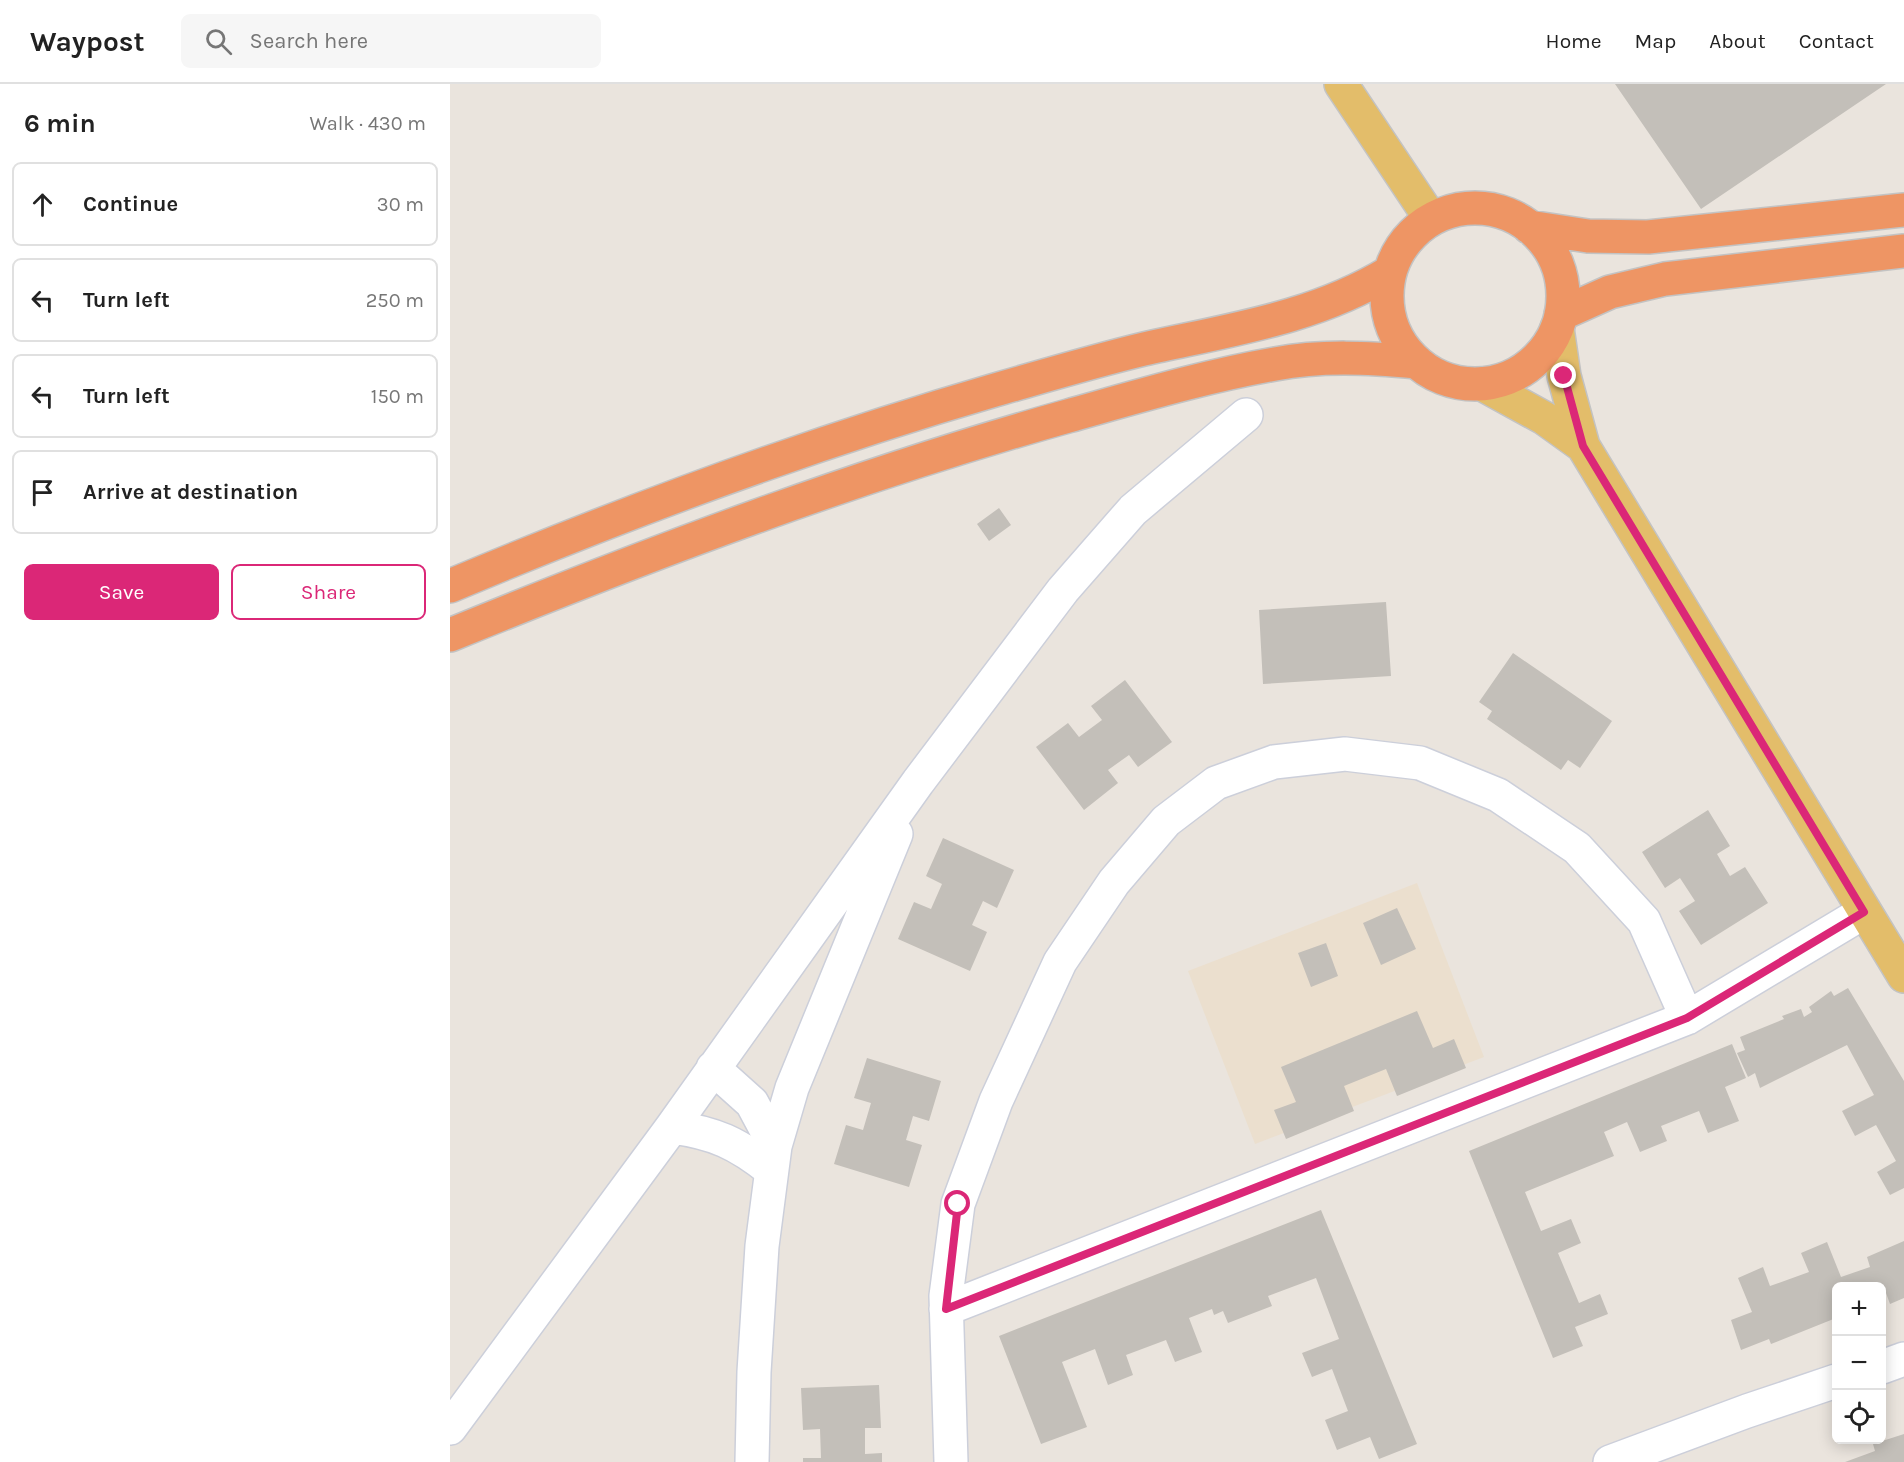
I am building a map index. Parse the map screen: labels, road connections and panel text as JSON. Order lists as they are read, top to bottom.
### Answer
{
  "page": {
    "header": "Waypost",
    "search": "Search here",
    "nav": [
      "Home",
      "Map",
      "About",
      "Contact"
    ],
    "heading": ["6 min", "Walk · 430 m"],
    "list": [
      ["Continue", "30 m"],
      ["Turn left", "250 m"],
      ["Turn left", "150 m"],
      "Arrive at destination"
    ],
    "buttons": ["Save", "Share"],
    "map_buttons": ["+", "−"]
  }
}
